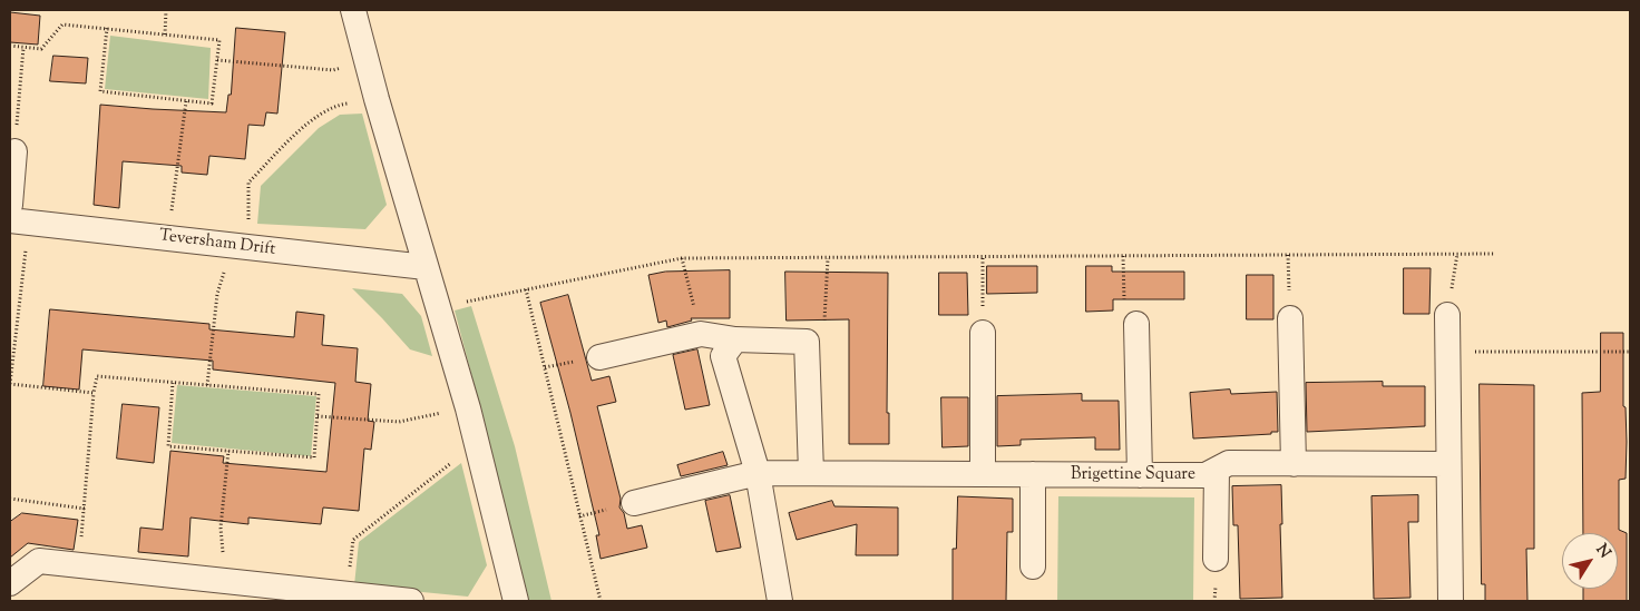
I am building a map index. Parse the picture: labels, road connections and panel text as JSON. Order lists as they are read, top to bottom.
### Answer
{
  "streets": {
    "street": ["Teversham Drift", "Brigettine Square"]
  },
  "north": "top right"
}
